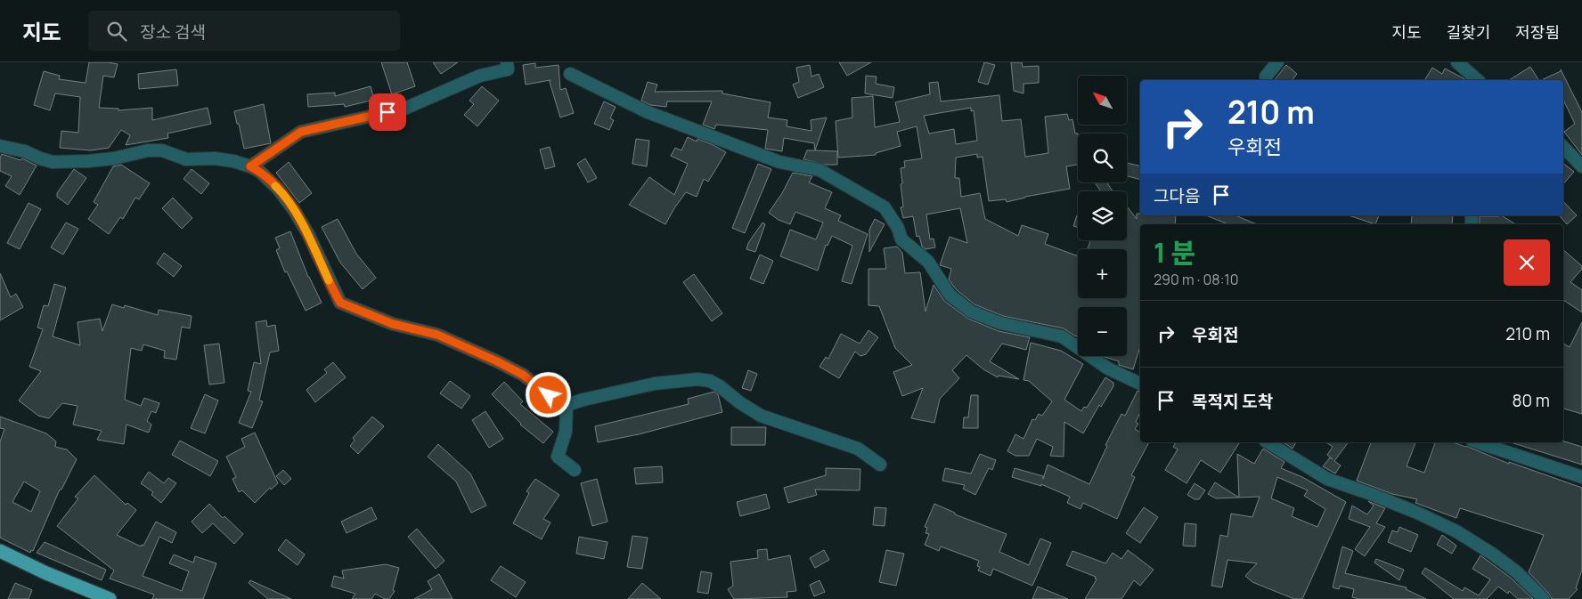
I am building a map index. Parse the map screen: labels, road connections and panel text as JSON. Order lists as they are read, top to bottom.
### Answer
{
  "north": "top left",
  "page": {
    "header": "지도",
    "search": "장소 검색",
    "nav": ["지도", "길찾기", "저장됨"],
    "map_buttons": ["+", "−"],
    "turn": ["210 m", "우회전"],
    "then": "그다음",
    "heading": ["1 분", "290 m · 08:10"],
    "list": [
      {
        "name": "우회전",
        "value": "210 m"
      },
      {
        "name": "목적지 도착",
        "value": "80 m"
      }
    ]
  }
}
